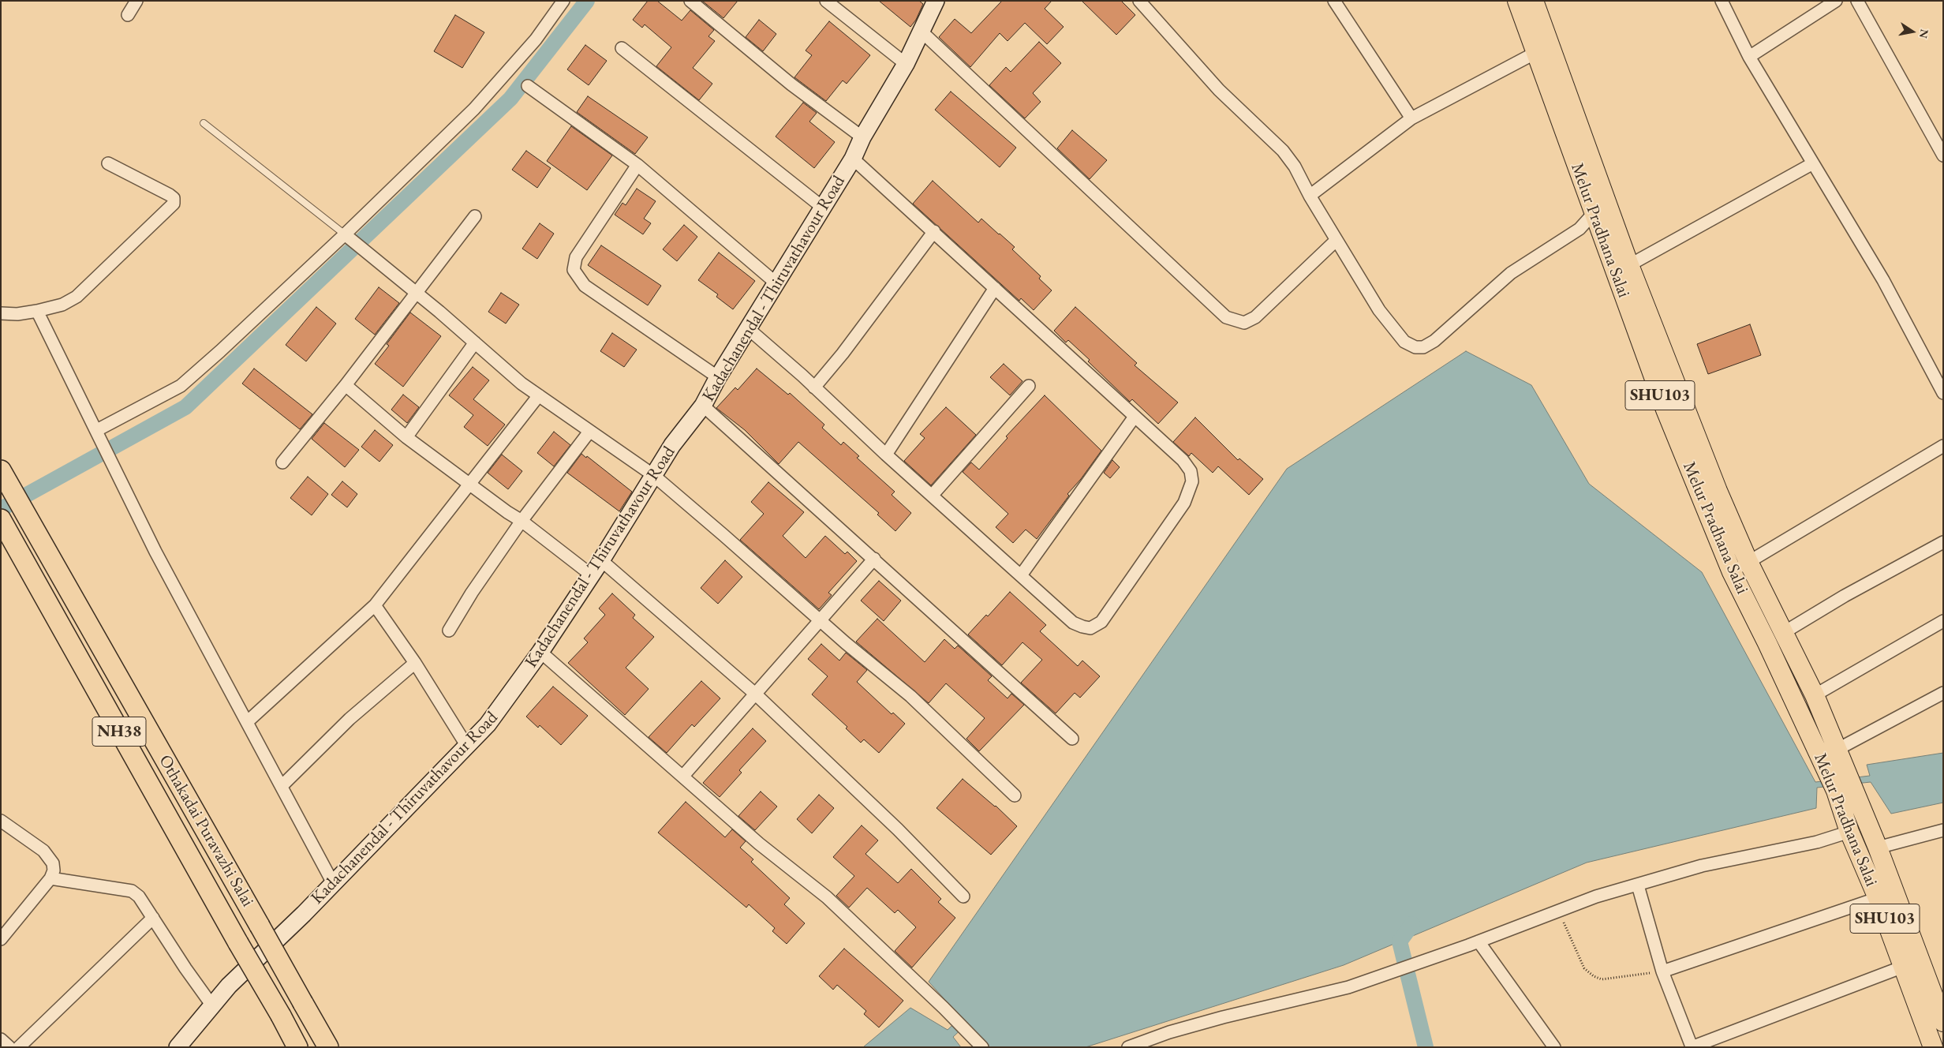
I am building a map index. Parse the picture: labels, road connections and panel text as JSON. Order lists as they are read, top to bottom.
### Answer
{
  "streets": {
    "highway": ["NH38", "Othakadai Puravazhi Salai"],
    "main road": ["Melur Pradhana Salai", "Kadachanendal - Thiruvathavour Road", "SHU103"]
  },
  "north": "right"
}
